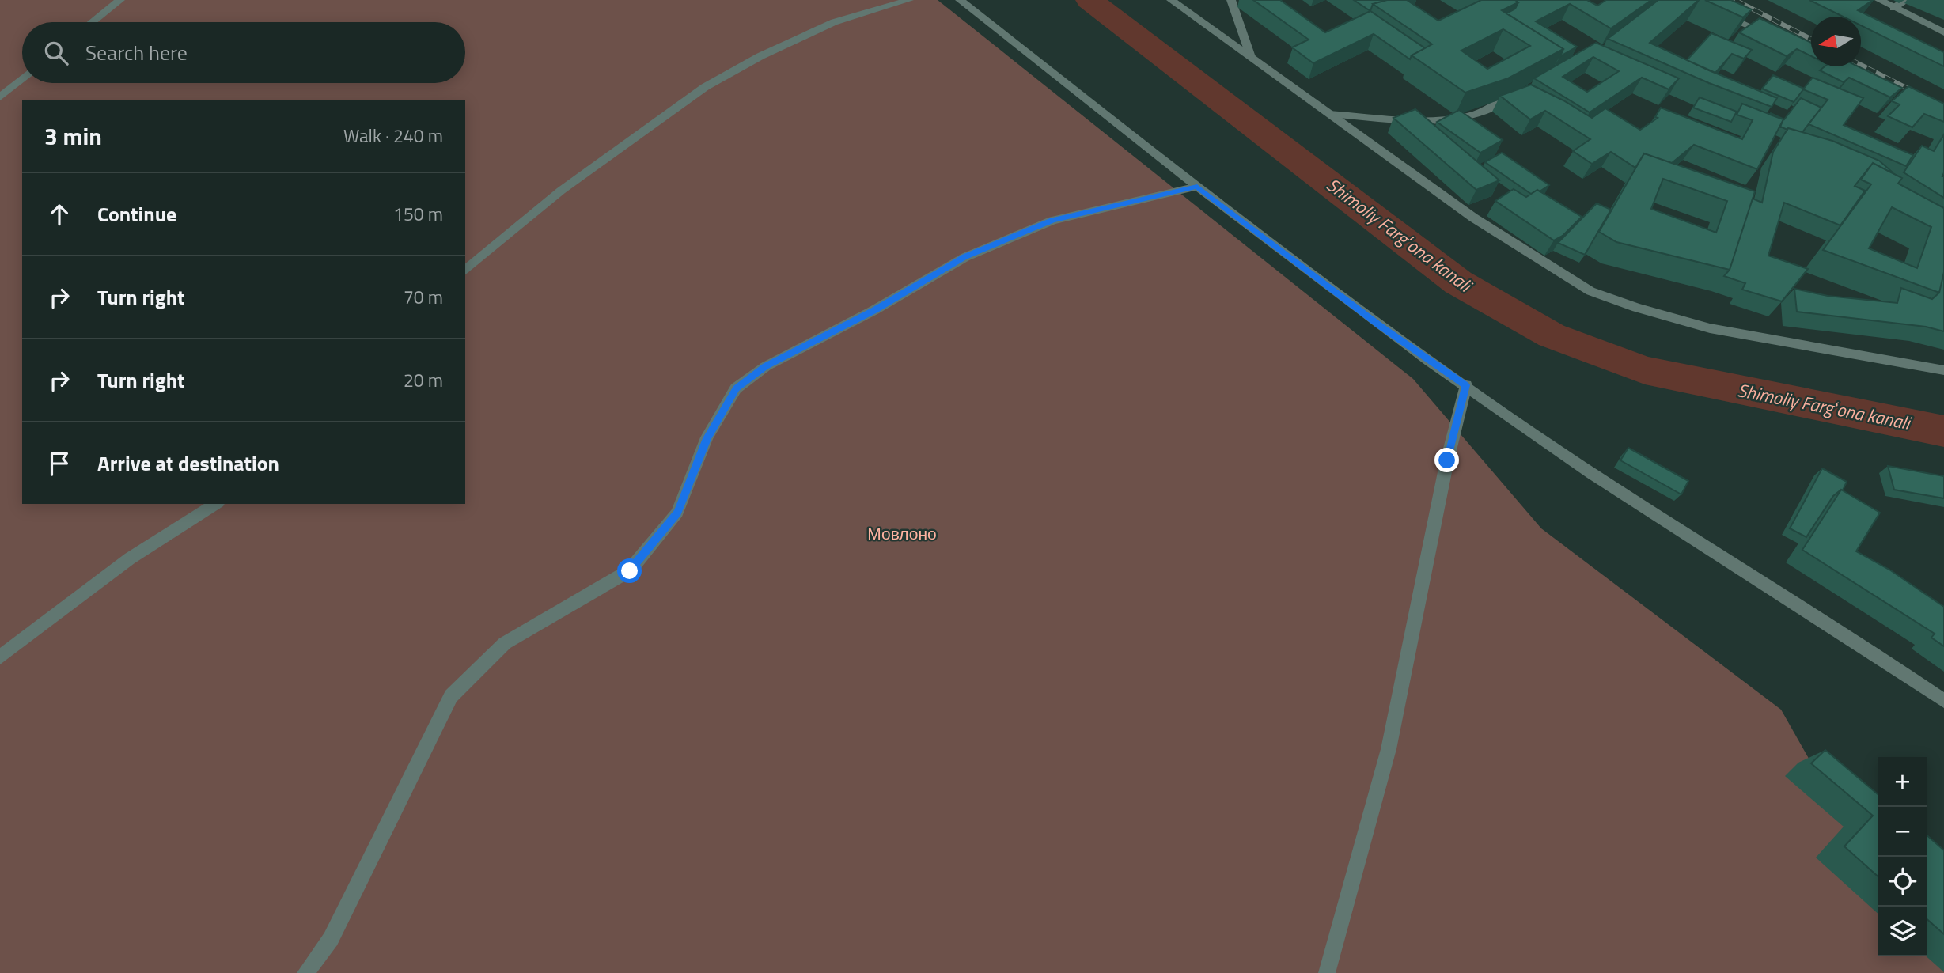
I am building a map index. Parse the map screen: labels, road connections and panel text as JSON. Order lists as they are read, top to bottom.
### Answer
{
  "water": ["Shimoliy Fargʻona kanali"],
  "parks": ["Мовлоно"],
  "north": "left",
  "page": {
    "search": "Search here",
    "heading": ["3 min", "Walk · 240 m"],
    "list": [
      ["Continue", "150 m"],
      ["Turn right", "70 m"],
      ["Turn right", "20 m"],
      "Arrive at destination"
    ],
    "map_buttons": ["+", "−"]
  }
}
